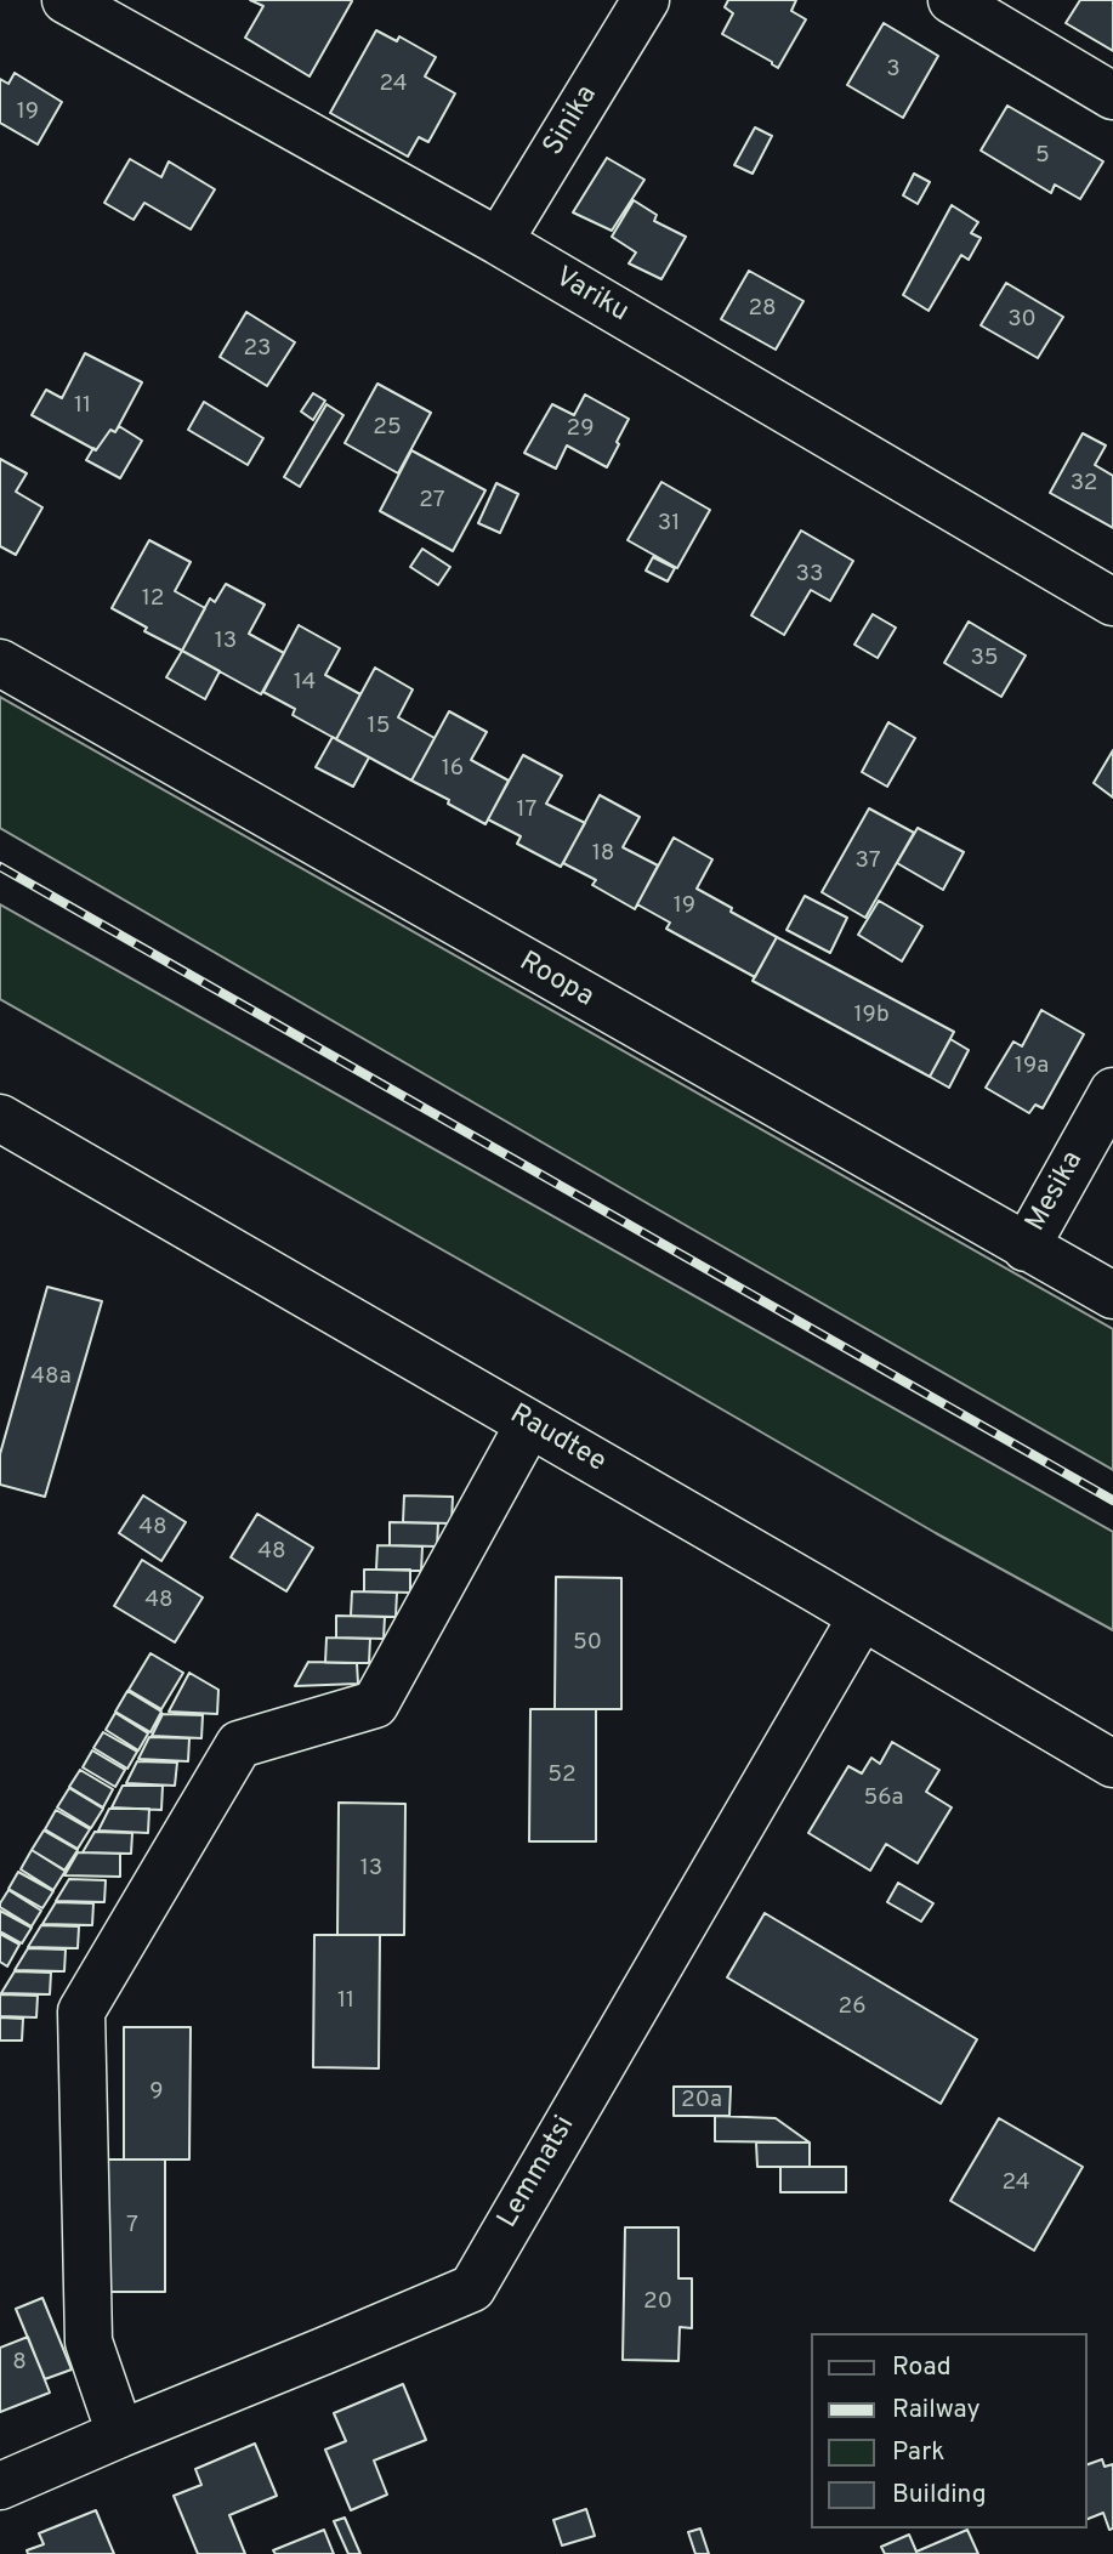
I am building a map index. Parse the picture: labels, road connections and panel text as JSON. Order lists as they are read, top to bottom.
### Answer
{
  "streets": {
    "street": [
      "Sinika",
      "Variku",
      "Roopa",
      "Mesika",
      "Raudtee",
      "Lemmatsi"
    ]
  },
  "crossings": [
    ["Sinika", "Variku"],
    ["Roopa", "Mesika"],
    ["Raudtee", "Lemmatsi"]
  ],
  "house_numbers": [
    "3",
    "24",
    "19",
    "5",
    "28",
    "30",
    "23",
    "11",
    "25",
    "29",
    "32",
    "27",
    "31",
    "33",
    "12",
    "13",
    "35",
    "14",
    "15",
    "16",
    "17",
    "18",
    "37",
    "19",
    "19b",
    "19a",
    "48a",
    "48",
    "48",
    "48",
    "50",
    "52",
    "56a",
    "13",
    "11",
    "26",
    "9",
    "20a",
    "24",
    "7",
    "20",
    "8"
  ],
  "legend": [
    "Road",
    "Railway",
    "Park",
    "Building"
  ]
}
